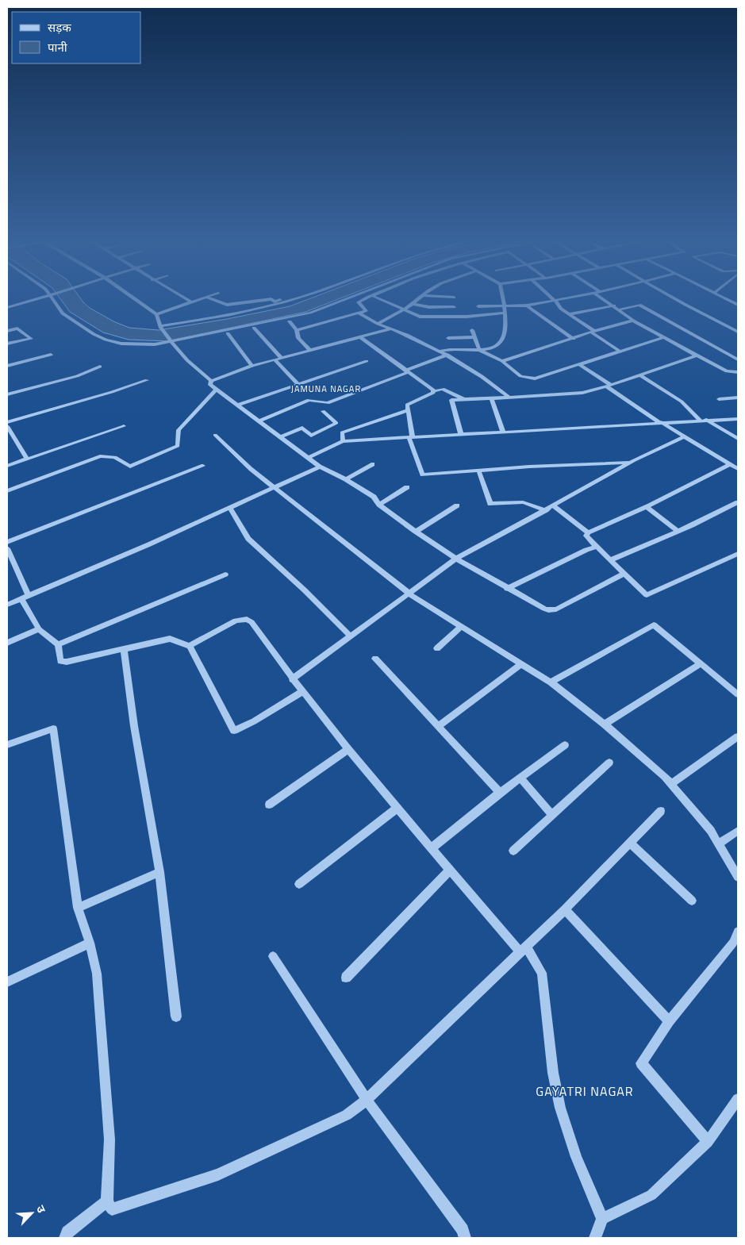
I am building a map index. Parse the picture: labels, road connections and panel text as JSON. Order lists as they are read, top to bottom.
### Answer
{
  "districts": ["JAMUNA NAGAR", "GAYATRI NAGAR"],
  "legend": ["सड़क", "पानी"],
  "north": "top right"
}
